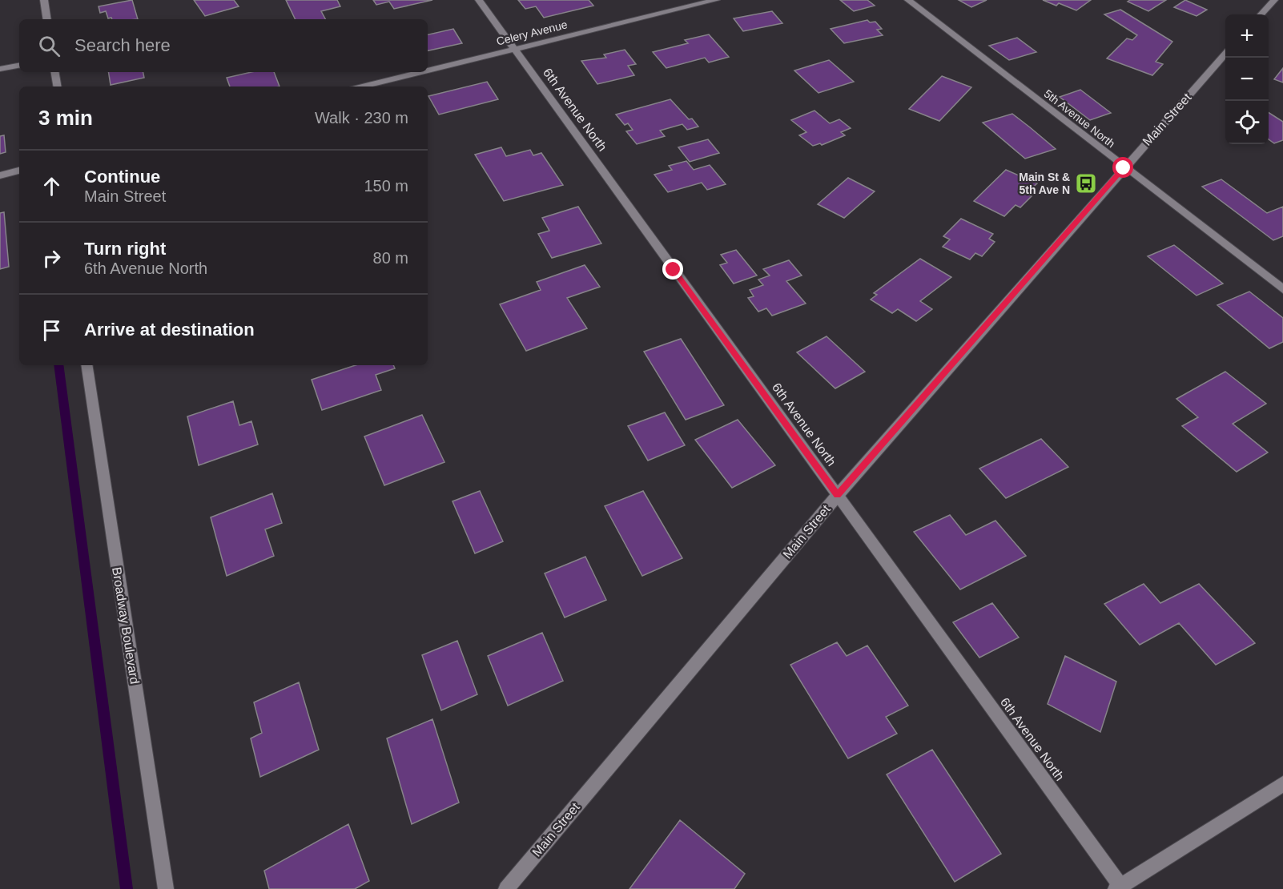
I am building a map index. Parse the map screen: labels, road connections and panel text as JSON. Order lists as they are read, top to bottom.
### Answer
{
  "streets": {
    "street": [
      "Celery Avenue",
      "6th Avenue North",
      "5th Avenue North",
      "Main Street",
      "Broadway Boulevard"
    ]
  },
  "crossings": [
    ["Celery Avenue", "6th Avenue North"],
    ["6th Avenue North", "Main Street"],
    ["5th Avenue North", "Main Street"]
  ],
  "places": {
    "bus stop": ["Main St & 5th Ave N"]
  },
  "page": {
    "map_buttons": ["+", "−"],
    "search": "Search here",
    "heading": ["3 min", "Walk · 230 m"],
    "list": [
      ["Continue", "Main Street", "150 m"],
      ["Turn right", "6th Avenue North", "80 m"],
      "Arrive at destination"
    ]
  }
}
